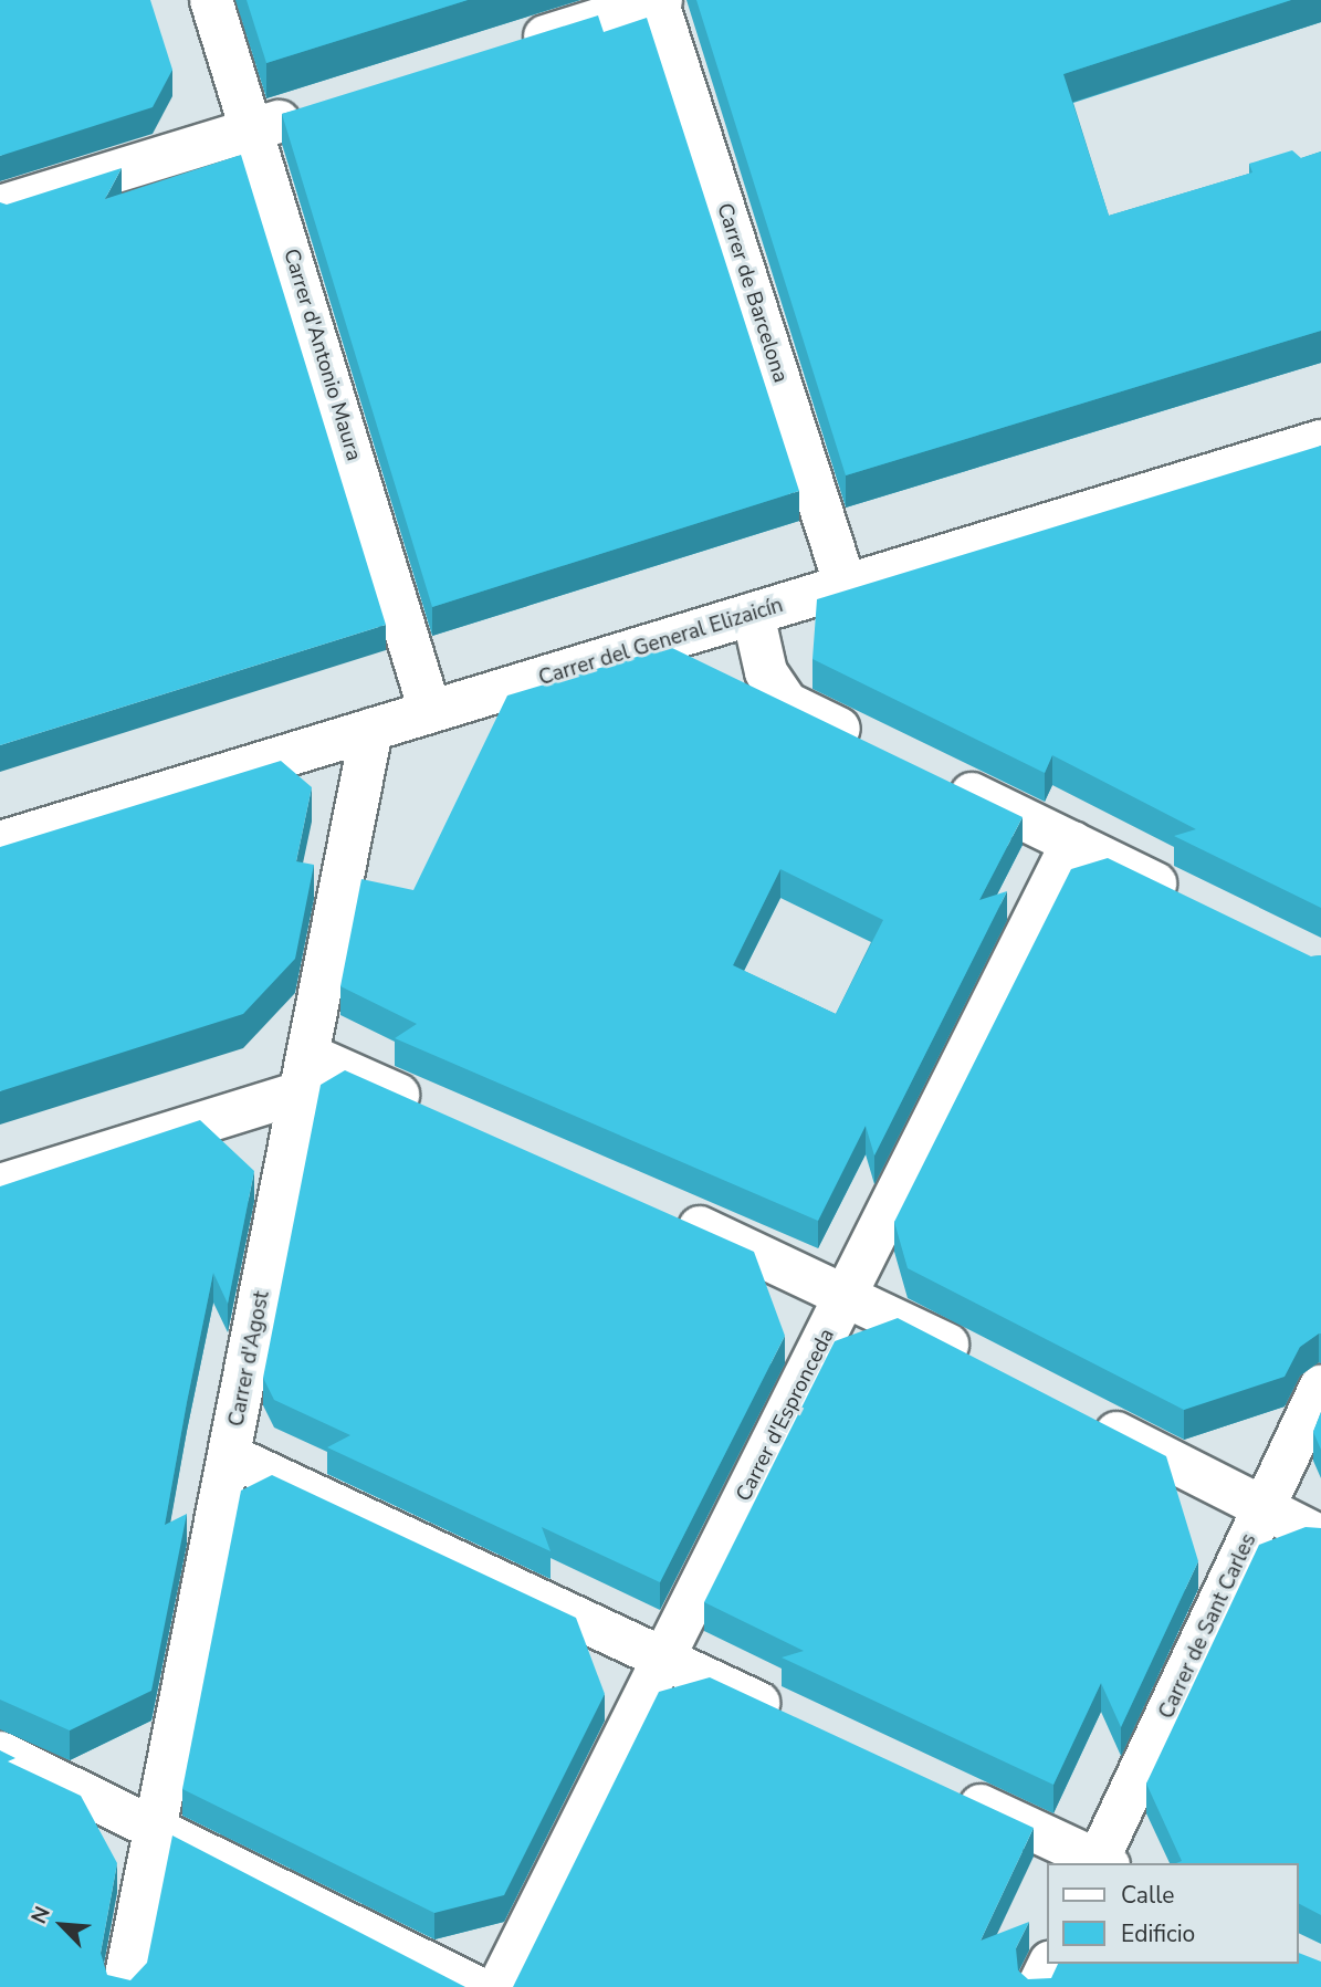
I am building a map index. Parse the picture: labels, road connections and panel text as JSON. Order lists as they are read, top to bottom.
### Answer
{
  "streets": {
    "street": [
      "Carrer de Barcelona",
      "Carrer d'Antonio Maura",
      "Carrer del General Elizaicín",
      "Carrer d'Agost",
      "Carrer d'Espronceda",
      "Carrer de Sant Carles"
    ]
  },
  "crossings": [
    ["Carrer de Barcelona", "Carrer del General Elizaicín"],
    ["Carrer d'Antonio Maura", "Carrer del General Elizaicín"],
    ["Carrer del General Elizaicín", "Carrer d'Agost"]
  ],
  "legend": ["Calle", "Edificio"],
  "north": "top left"
}
